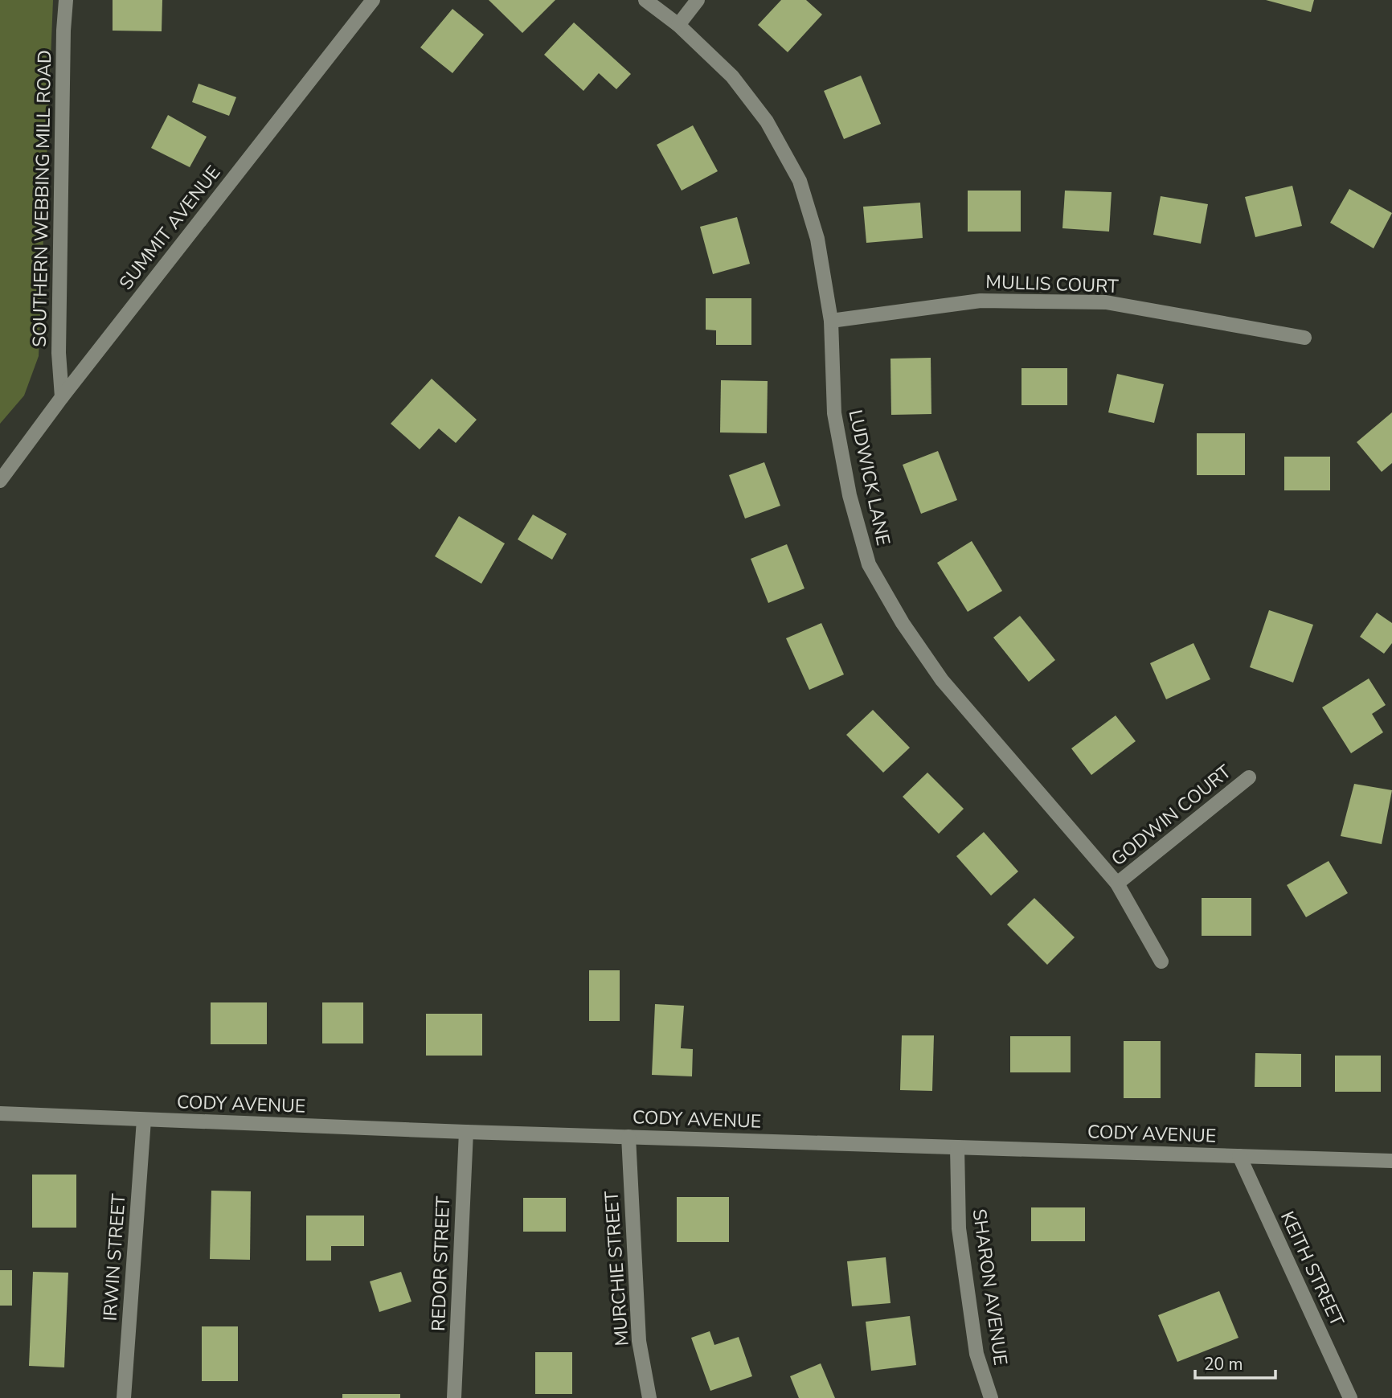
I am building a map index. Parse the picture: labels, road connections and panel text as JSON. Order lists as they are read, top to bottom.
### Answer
{
  "streets": {
    "street": [
      "SOUTHERN WEBBING MILL ROAD",
      "SUMMIT AVENUE",
      "MULLIS COURT",
      "LUDWICK LANE",
      "GODWIN COURT",
      "CODY AVENUE",
      "IRWIN STREET",
      "REDOR STREET",
      "MURCHIE STREET",
      "KEITH STREET",
      "SHARON AVENUE"
    ]
  },
  "crossings": [
    ["SOUTHERN WEBBING MILL ROAD", "SUMMIT AVENUE"],
    ["MULLIS COURT", "LUDWICK LANE"],
    ["LUDWICK LANE", "GODWIN COURT"],
    ["CODY AVENUE", "IRWIN STREET"],
    ["CODY AVENUE", "REDOR STREET"],
    ["CODY AVENUE", "MURCHIE STREET"],
    ["CODY AVENUE", "KEITH STREET"],
    ["CODY AVENUE", "SHARON AVENUE"]
  ],
  "scale_bar": "20 m"
}
